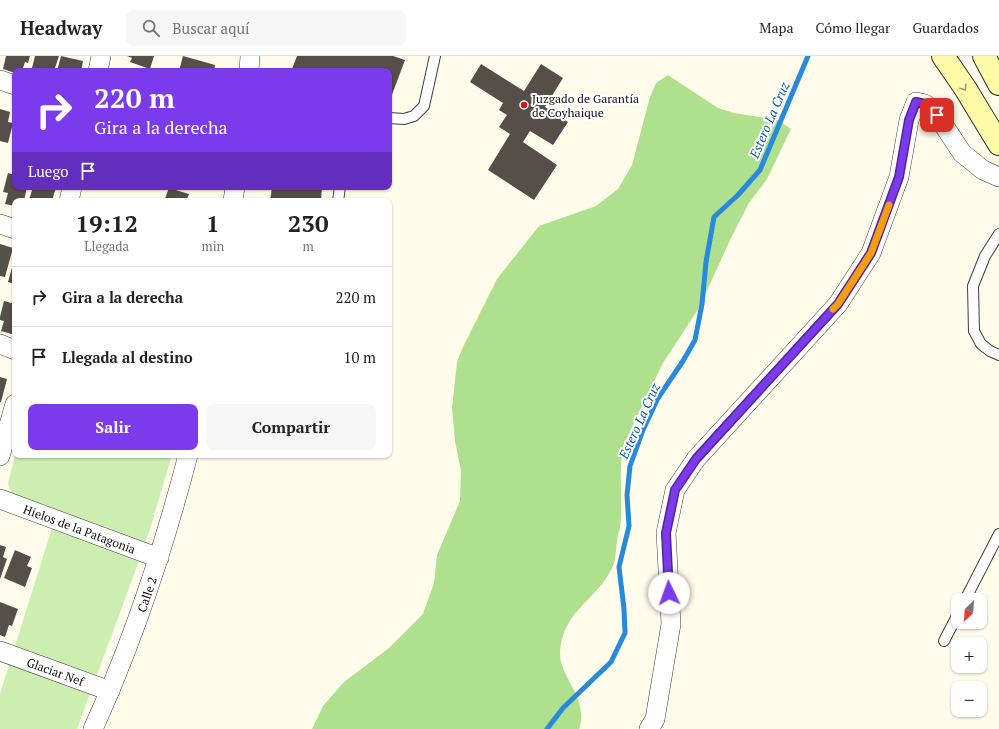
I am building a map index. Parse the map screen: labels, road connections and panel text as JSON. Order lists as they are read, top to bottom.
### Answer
{
  "streets": {
    "street": ["Hielos de la Patagonia", "Calle 2", "Glaciar Nef"]
  },
  "crossings": [
    ["Hielos de la Patagonia", "Calle 2"],
    ["Calle 2", "Glaciar Nef"]
  ],
  "water": ["Estero La Cruz"],
  "places": ["Juzgado de Garantía de Coyhaique"],
  "north": "bottom left",
  "page": {
    "header": "Headway",
    "search": "Buscar aquí",
    "nav": ["Mapa", "Cómo llegar", "Guardados"],
    "turn": ["220 m", "Gira a la derecha"],
    "then": "Luego",
    "eta": [
      "19:12",
      "Llegada",
      "1",
      "min",
      "230",
      "m"
    ],
    "list": [
      {
        "name": "Gira a la derecha",
        "value": "220 m"
      },
      {
        "name": "Llegada al destino",
        "value": "10 m"
      }
    ],
    "buttons": ["Salir", "Compartir"],
    "map_buttons": ["+", "−"]
  }
}
